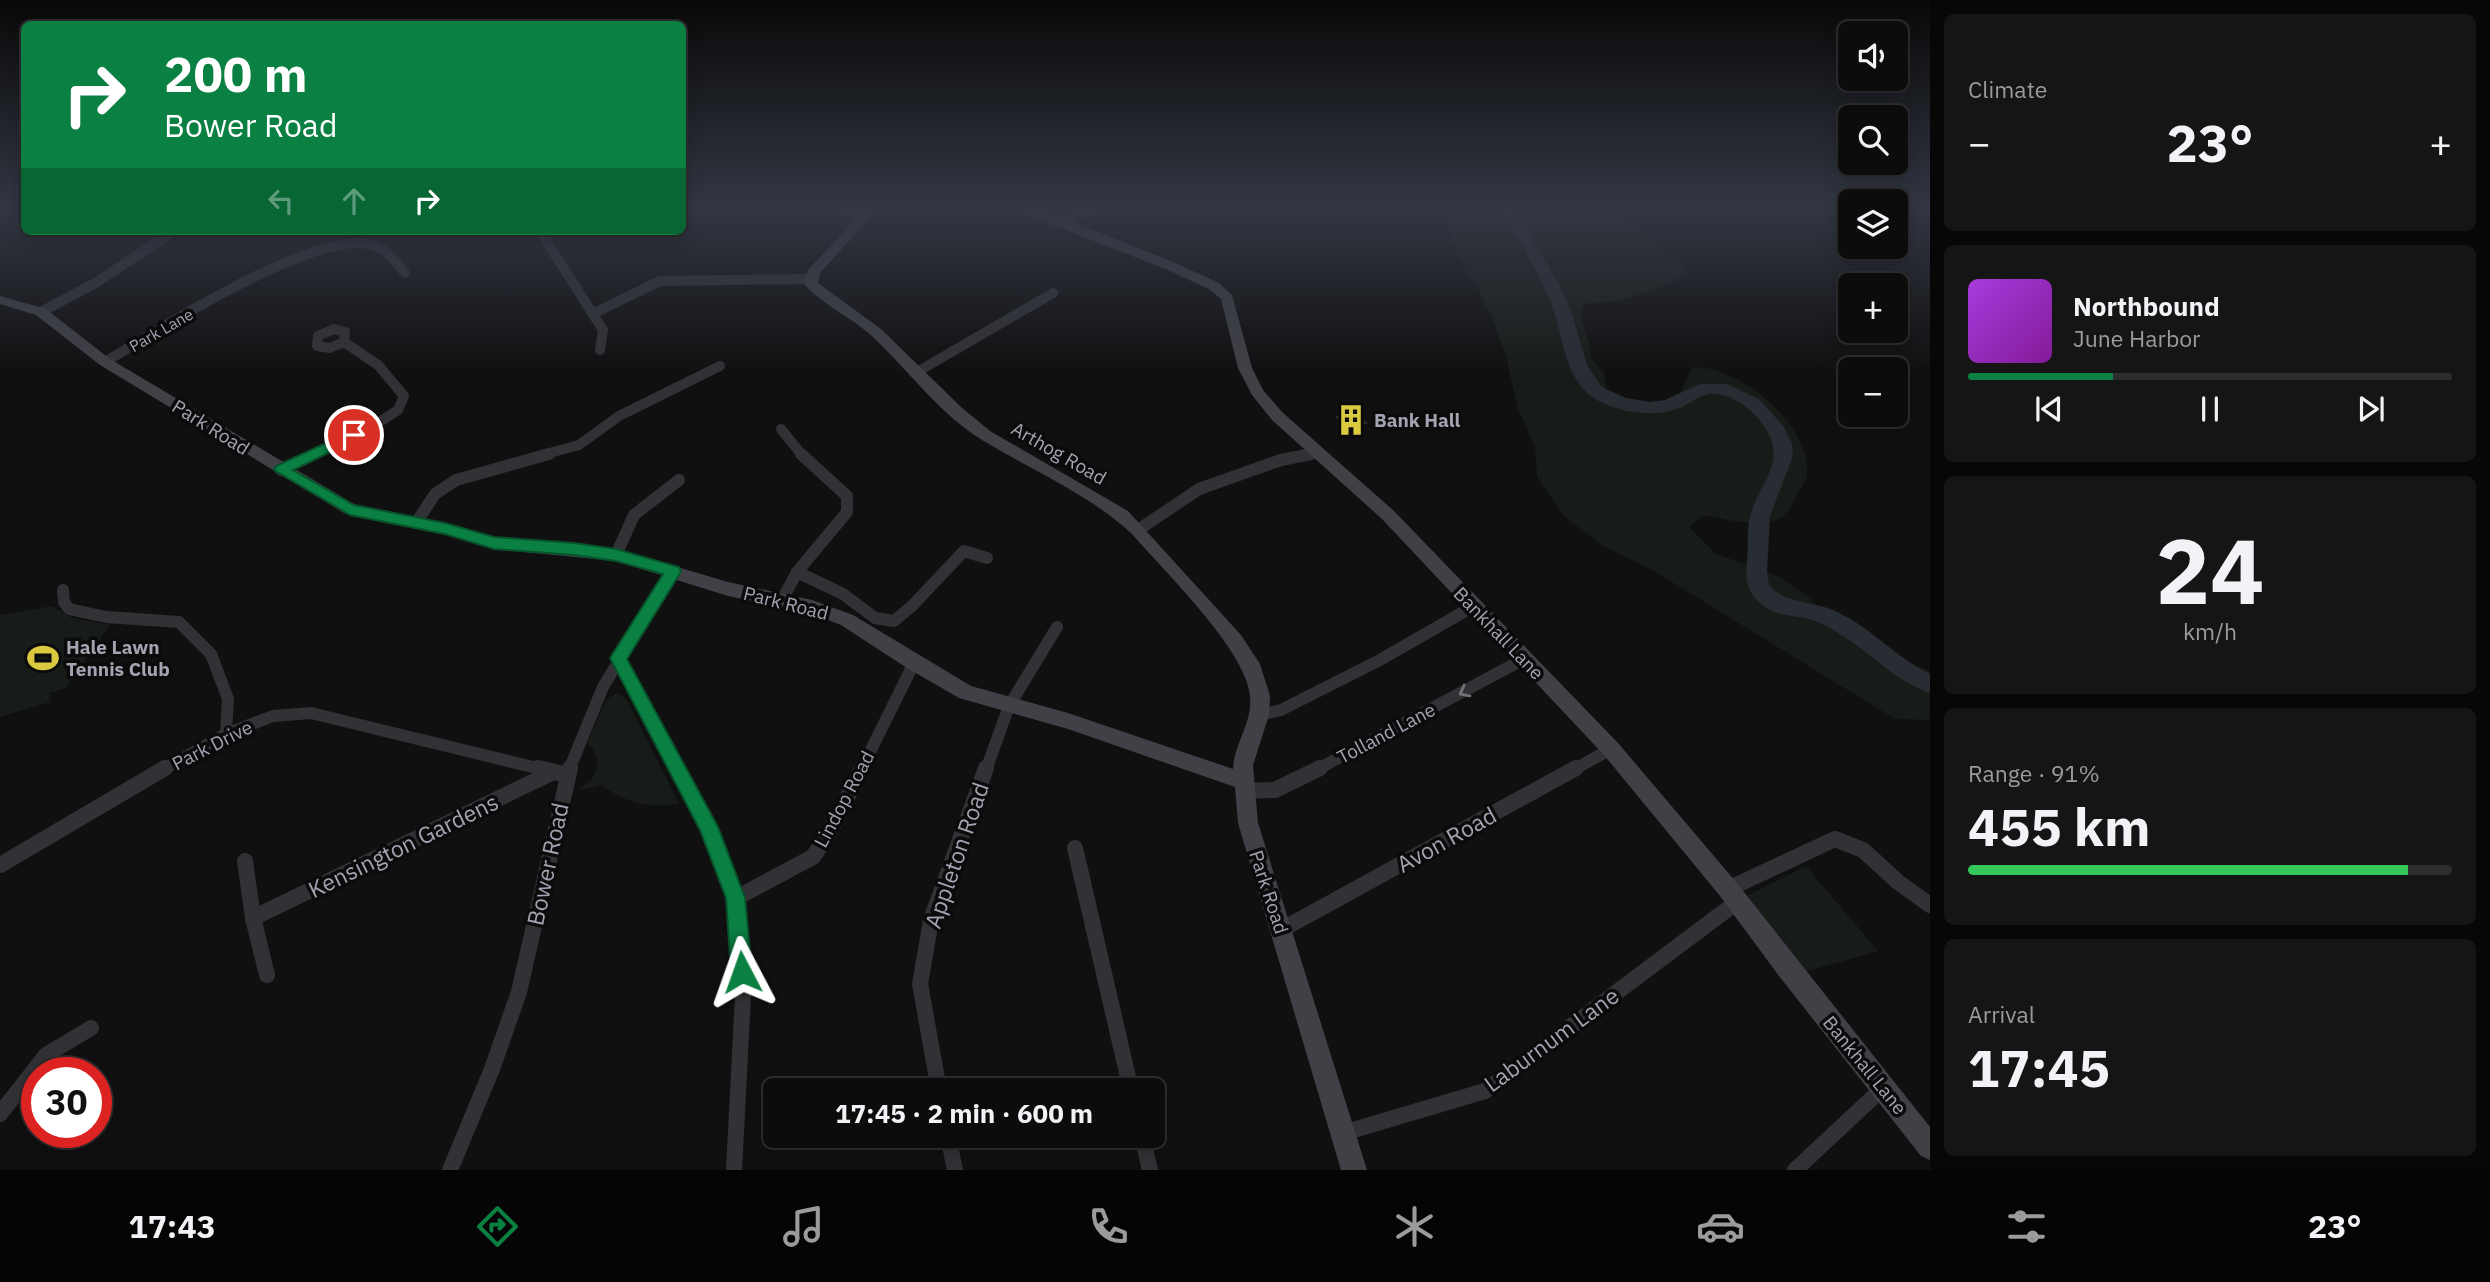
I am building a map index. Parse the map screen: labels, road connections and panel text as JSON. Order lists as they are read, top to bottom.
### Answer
{
  "streets": {
    "street": [
      "Park Lane",
      "Park Road",
      "Arthog Road",
      "Bankhall Lane",
      "Tolland Lane",
      "Park Drive",
      "Lindop Road",
      "Avon Road",
      "Kensington Gardens",
      "Appleton Road",
      "Bower Road",
      "Laburnum Lane"
    ]
  },
  "crossings": [
    ["Park Lane", "Park Road"],
    ["Park Road", "Arthog Road"],
    ["Park Road", "Tolland Lane"],
    ["Park Road", "Lindop Road"],
    ["Park Road", "Avon Road"],
    ["Park Road", "Appleton Road"],
    ["Park Road", "Bower Road"],
    ["Park Road", "Laburnum Lane"],
    ["Arthog Road", "Tolland Lane"],
    ["Bankhall Lane", "Tolland Lane"],
    ["Bankhall Lane", "Avon Road"],
    ["Bankhall Lane", "Laburnum Lane"],
    ["Park Drive", "Kensington Gardens"],
    ["Park Drive", "Bower Road"],
    ["Kensington Gardens", "Bower Road"]
  ],
  "places": {
    "building": ["Bank Hall"],
    "sports": ["Hale Lawn Tennis Club"]
  },
  "page": {
    "tile": [
      "Climate",
      ["24", "km/h"],
      ["Range · 91%", "455 km"],
      ["Arrival", "17:45"]
    ],
    "map_buttons": ["+", "−"],
    "turn": ["200 m", "Bower Road"],
    "heat": ["−", "23°", "+"],
    "song": ["Northbound", "June Harbor"],
    "limit": "30",
    "trip": "17:45 · 2 min · 600 m",
    "tabs": ["17:43", "23°"]
  }
}
